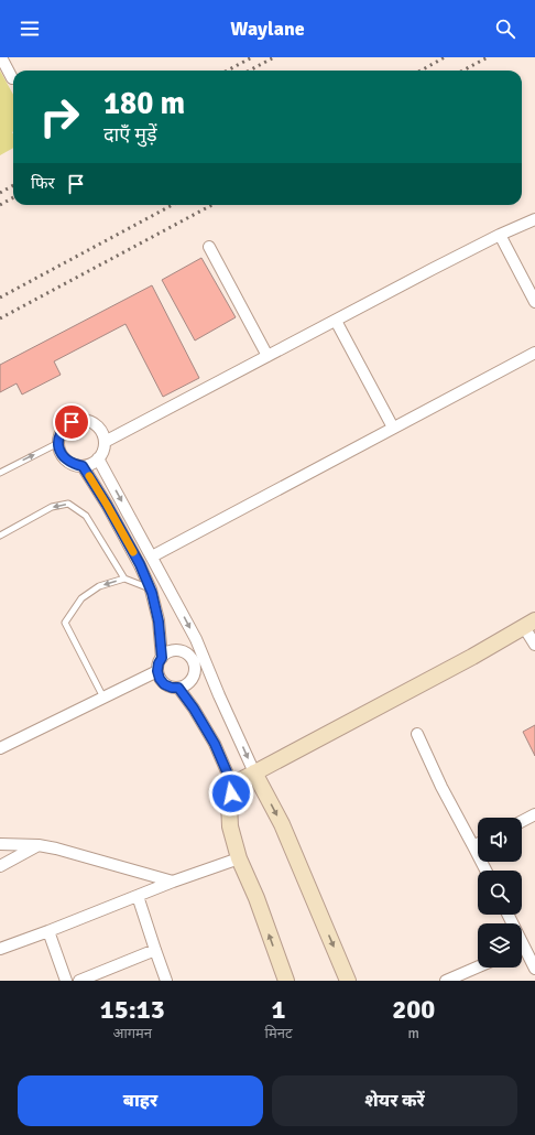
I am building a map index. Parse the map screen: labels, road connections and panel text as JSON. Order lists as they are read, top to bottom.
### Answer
{
  "page": {
    "header": "Waylane",
    "turn": ["180 m", "दाएँ मुड़ें"],
    "then": "फिर",
    "eta": [
      "15:13",
      "आगमन",
      "1",
      "मिनट",
      "200",
      "m"
    ],
    "buttons": ["बाहर", "शेयर करें"]
  }
}
